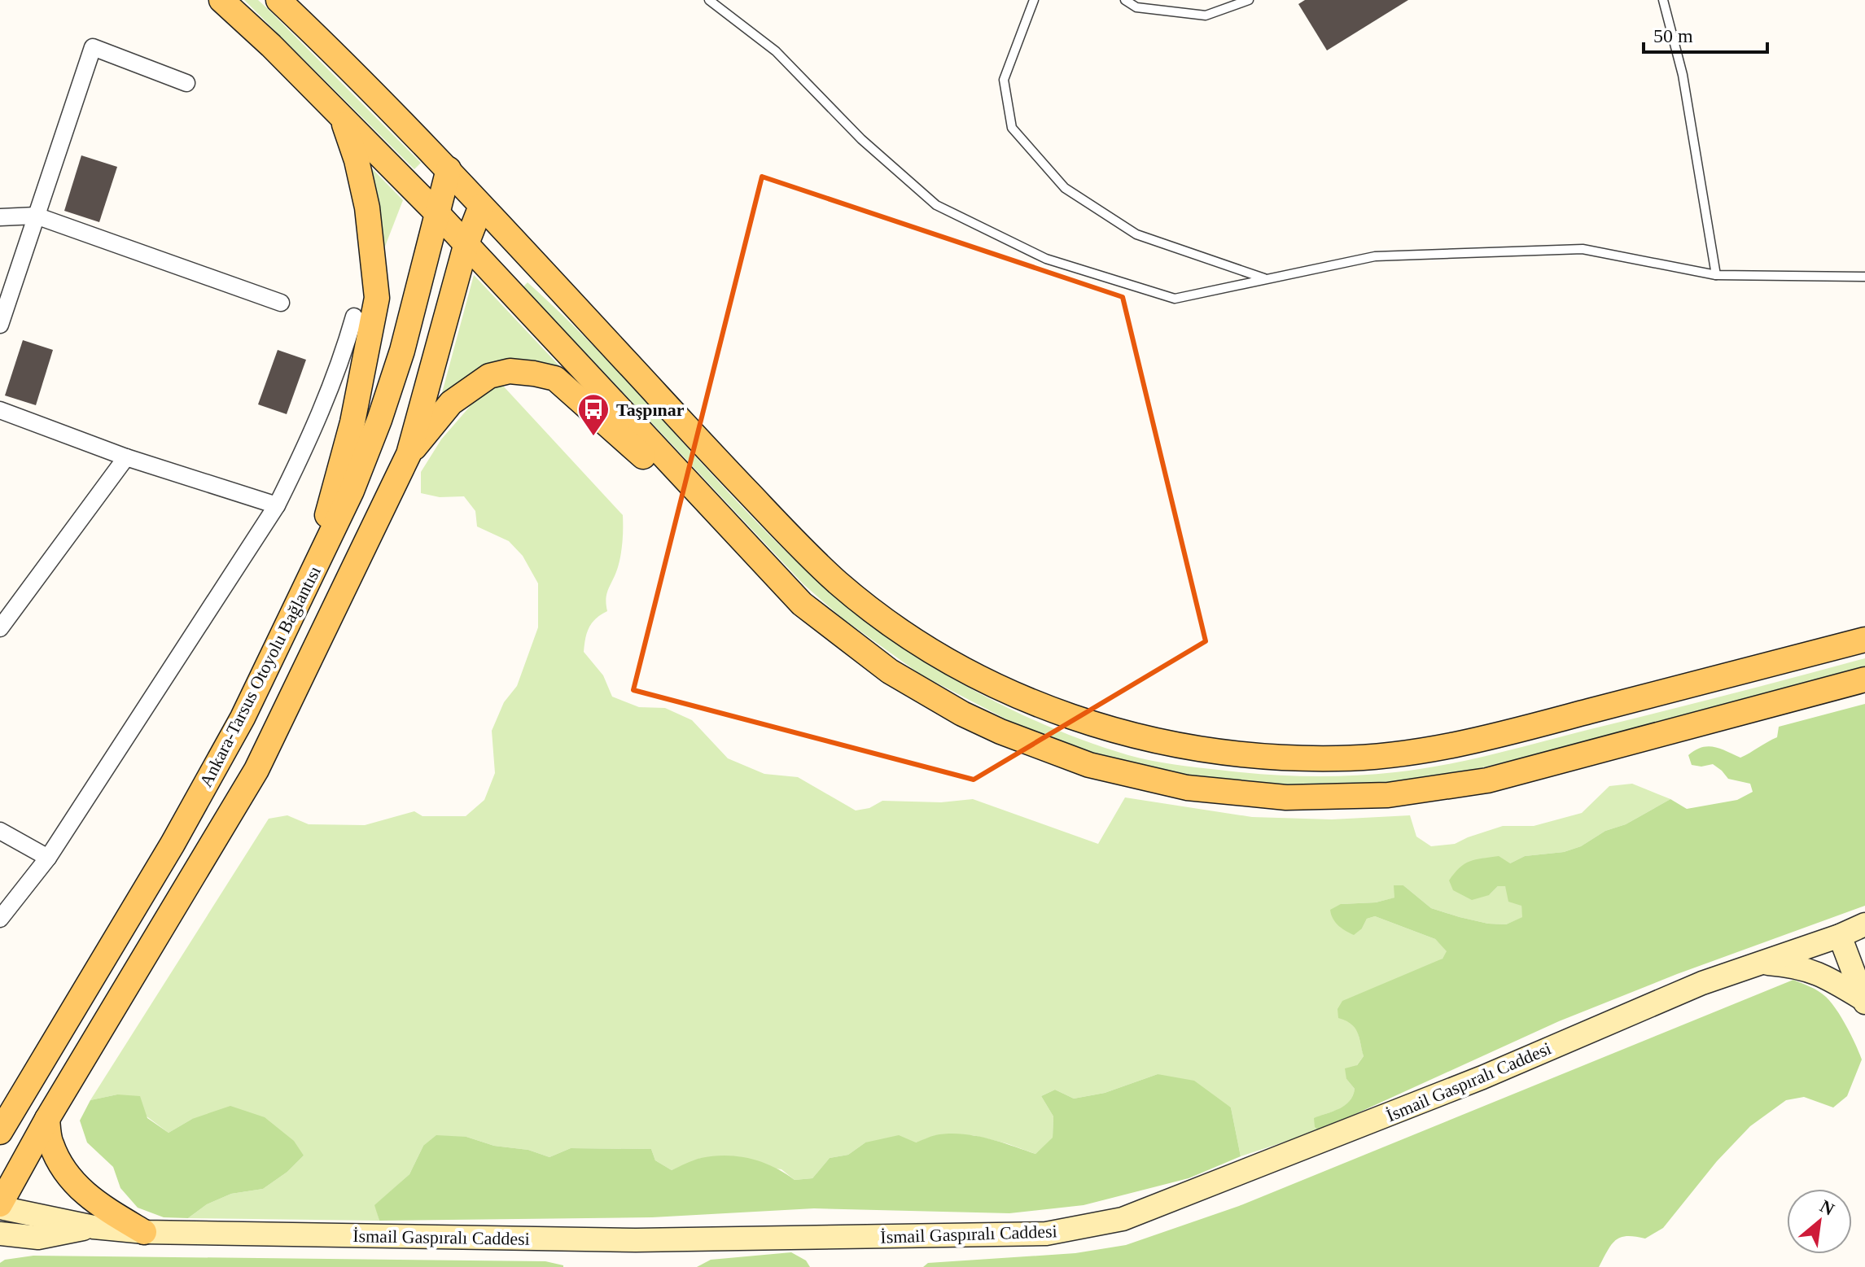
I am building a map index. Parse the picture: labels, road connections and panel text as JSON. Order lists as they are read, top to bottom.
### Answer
{
  "streets": {
    "main road": ["Ankara-Tarsus Otoyolu Bağlantısı", "İsmail Gaspıralı Caddesi"]
  },
  "crossings": [
    ["Ankara-Tarsus Otoyolu Bağlantısı", "İsmail Gaspıralı Caddesi"]
  ],
  "places": {
    "bus stop": ["Taşpınar"]
  },
  "scale_bar": "50 m",
  "north": "top right"
}
